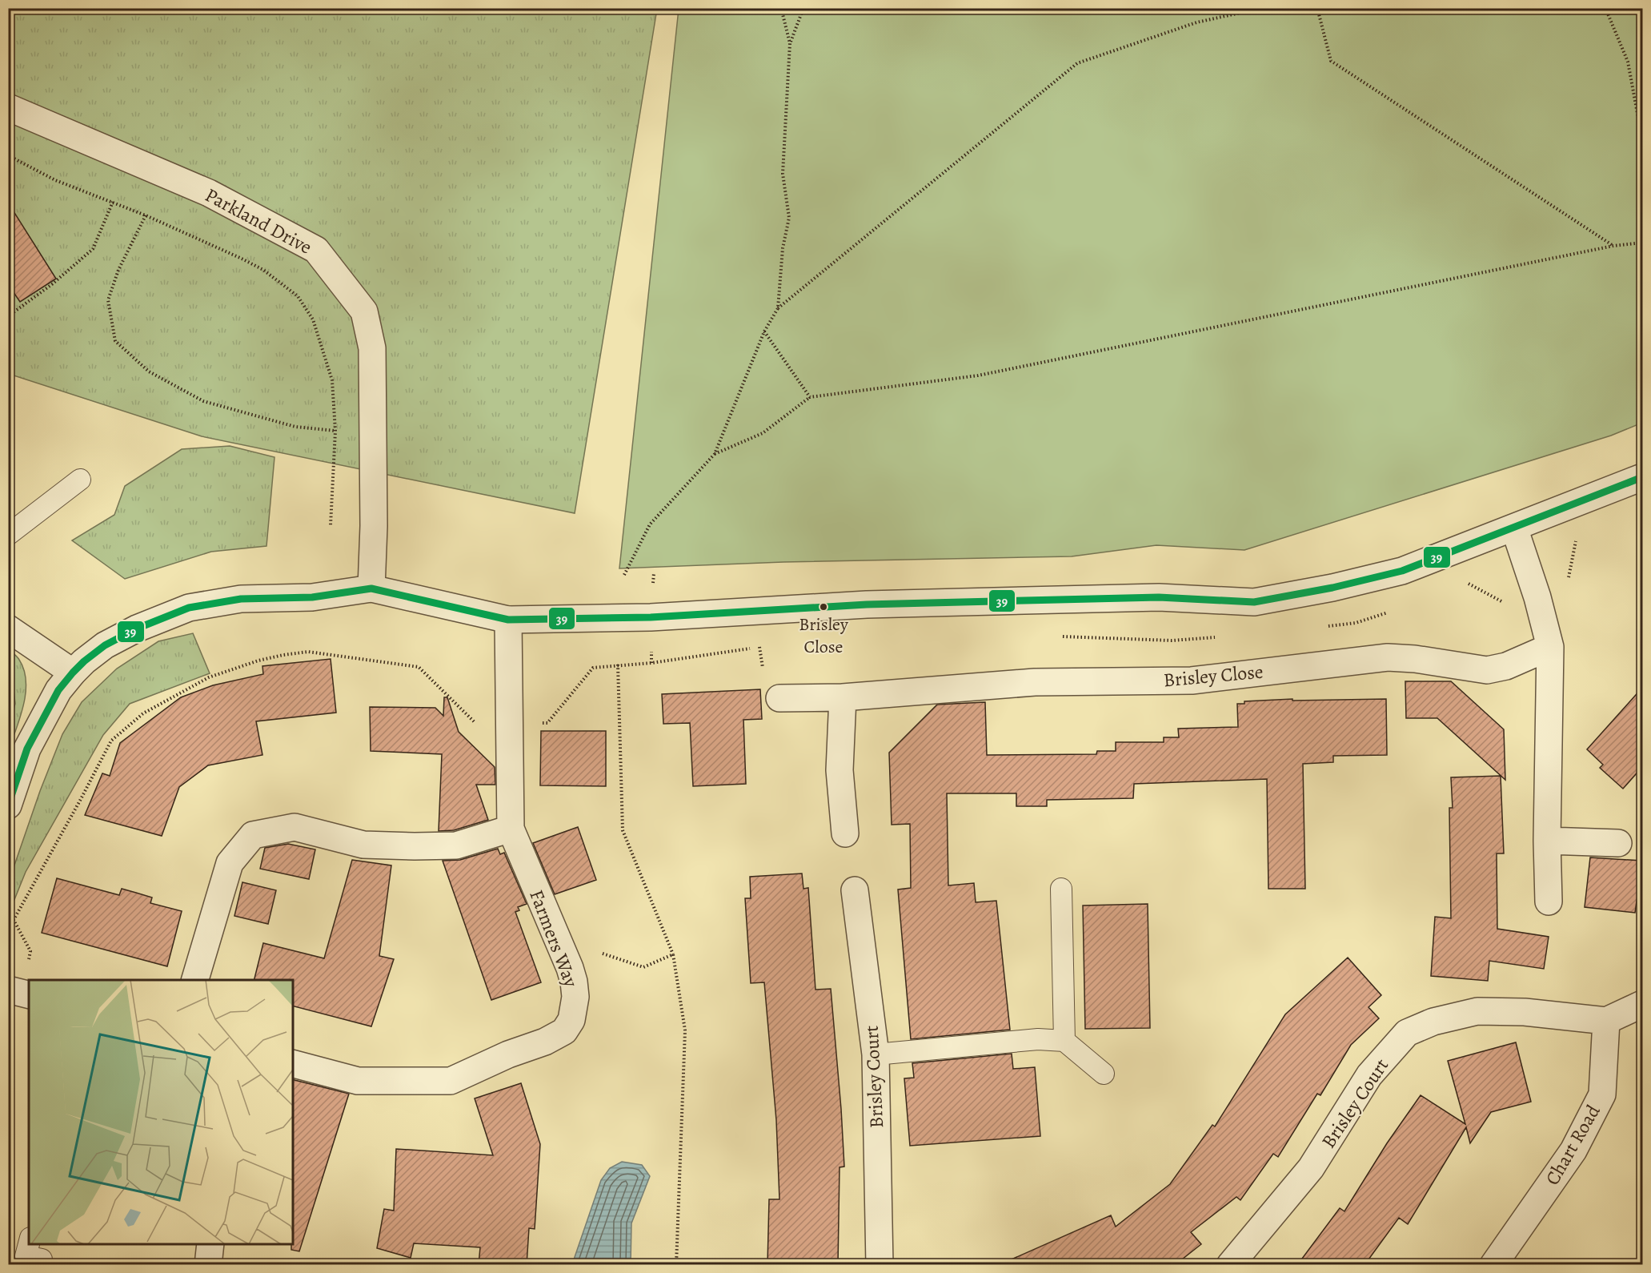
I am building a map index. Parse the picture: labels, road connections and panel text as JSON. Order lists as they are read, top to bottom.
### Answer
{
  "streets": {
    "street": [
      "Parkland Drive",
      "Brisley Close",
      "Farmers Way",
      "Brisley Court",
      "Chart Road"
    ]
  },
  "crossings": [
    ["Brisley Court", "Chart Road"]
  ],
  "places": ["Brisley Close"],
  "lines": ["transit line 39"]
}
